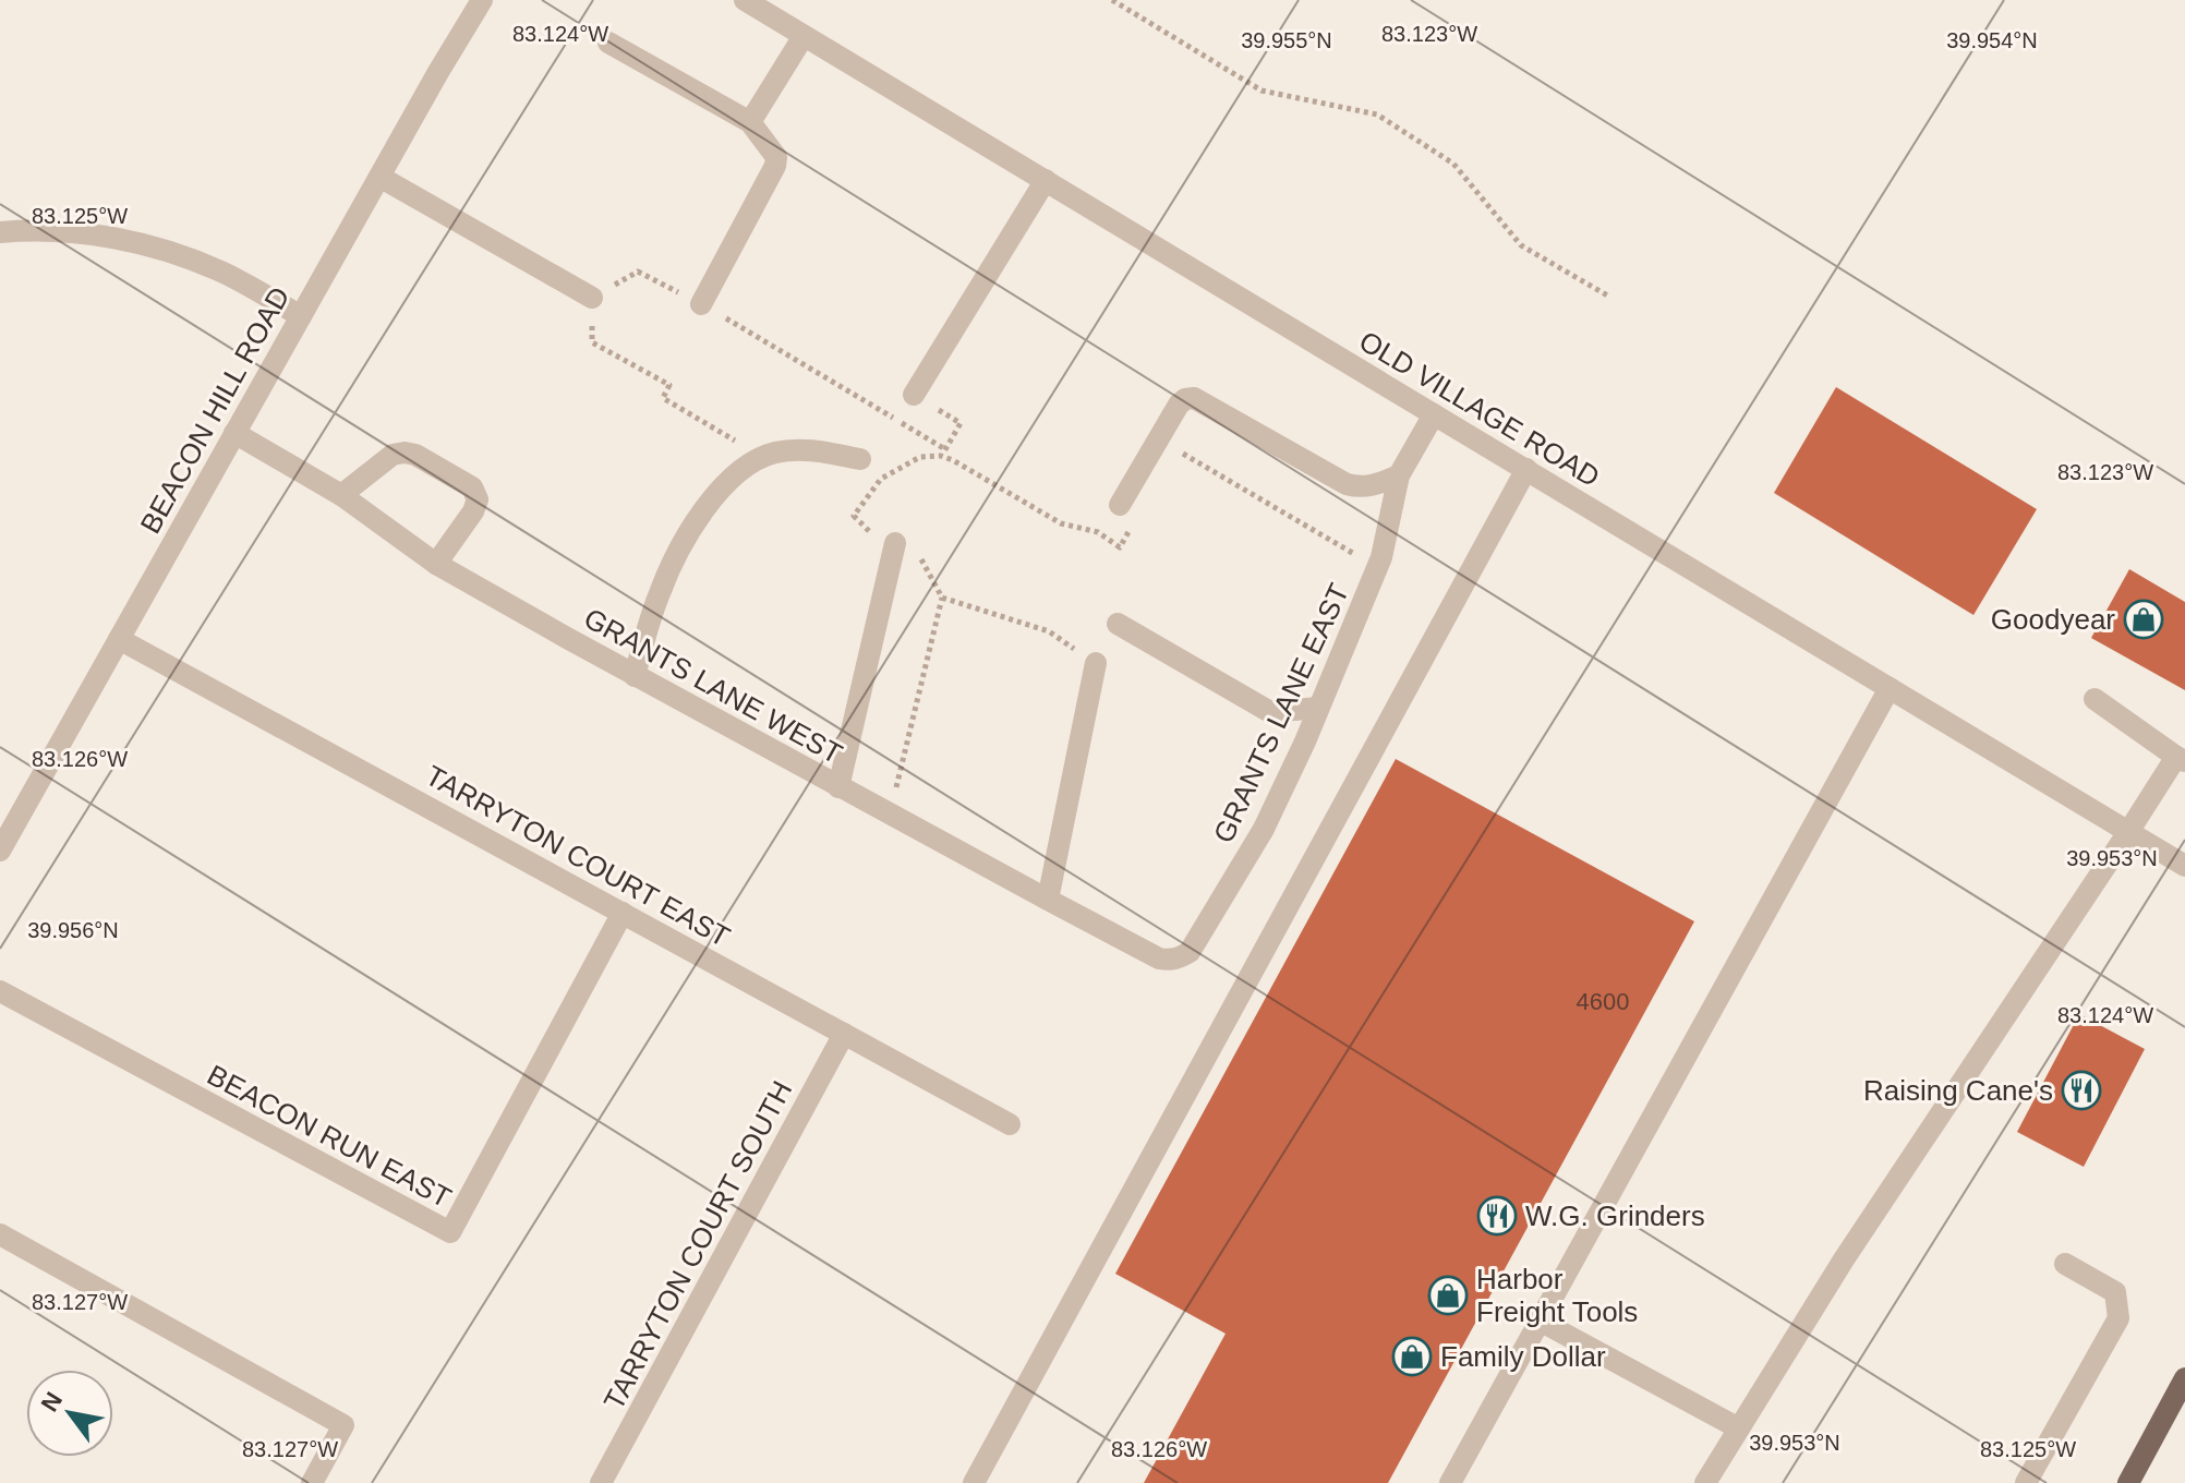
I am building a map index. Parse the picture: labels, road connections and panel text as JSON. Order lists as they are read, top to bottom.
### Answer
{
  "streets": {
    "street": [
      "OLD VILLAGE ROAD",
      "BEACON HILL ROAD",
      "GRANTS LANE WEST",
      "GRANTS LANE EAST",
      "TARRYTON COURT EAST",
      "BEACON RUN EAST",
      "TARRYTON COURT SOUTH"
    ]
  },
  "crossings": [
    ["OLD VILLAGE ROAD", "GRANTS LANE EAST"],
    ["BEACON HILL ROAD", "GRANTS LANE WEST"],
    ["BEACON HILL ROAD", "TARRYTON COURT EAST"],
    ["GRANTS LANE WEST", "GRANTS LANE EAST"],
    ["TARRYTON COURT EAST", "BEACON RUN EAST"],
    ["TARRYTON COURT EAST", "TARRYTON COURT SOUTH"]
  ],
  "places": {
    "shop": ["Goodyear", "Harbor Freight Tools", "Family Dollar"],
    "restaurant": ["Raising Cane's", "W.G. Grinders"]
  },
  "house_numbers": ["4600"],
  "north": "top left",
  "coordinates": [
    "83.124°W",
    "83.123°W",
    "39.955°N",
    "39.954°N",
    "83.125°W",
    "83.126°W",
    "39.953°N",
    "39.956°N",
    "83.127°W"
  ]
}
